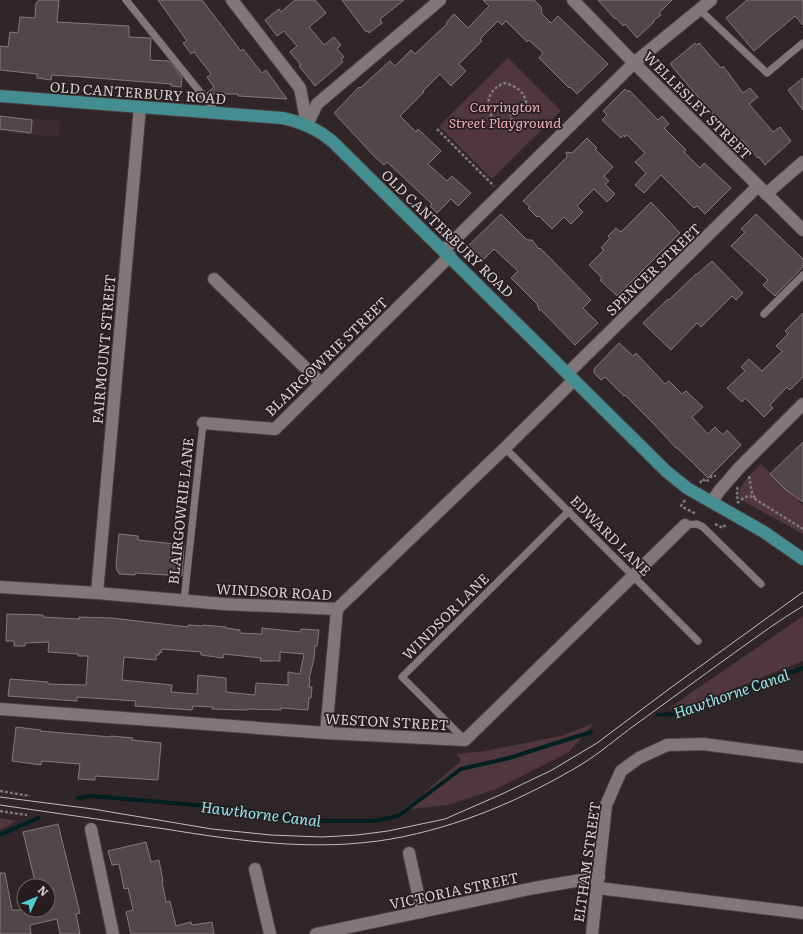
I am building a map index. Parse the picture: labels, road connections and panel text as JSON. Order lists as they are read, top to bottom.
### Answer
{
  "streets": {
    "main road": ["OLD CANTERBURY ROAD"],
    "street": [
      "WELLESLEY STREET",
      "SPENCER STREET",
      "FAIRMOUNT STREET",
      "BLAIRGOWRIE STREET",
      "WINDSOR ROAD",
      "WESTON STREET",
      "ELTHAM STREET",
      "VICTORIA STREET"
    ],
    "lane": ["BLAIRGOWRIE LANE", "EDWARD LANE", "WINDSOR LANE"]
  },
  "crossings": [
    ["OLD CANTERBURY ROAD", "SPENCER STREET"],
    ["OLD CANTERBURY ROAD", "FAIRMOUNT STREET"],
    ["OLD CANTERBURY ROAD", "BLAIRGOWRIE STREET"],
    ["OLD CANTERBURY ROAD", "WINDSOR ROAD"],
    ["WELLESLEY STREET", "SPENCER STREET"],
    ["WELLESLEY STREET", "BLAIRGOWRIE STREET"],
    ["SPENCER STREET", "WINDSOR ROAD"],
    ["FAIRMOUNT STREET", "WINDSOR ROAD"],
    ["BLAIRGOWRIE STREET", "BLAIRGOWRIE LANE"],
    ["BLAIRGOWRIE LANE", "WINDSOR ROAD"],
    ["EDWARD LANE", "WINDSOR ROAD"],
    ["EDWARD LANE", "WINDSOR LANE"],
    ["EDWARD LANE", "WESTON STREET"],
    ["WINDSOR LANE", "WESTON STREET"],
    ["ELTHAM STREET", "VICTORIA STREET"]
  ],
  "water": ["Hawthorne Canal"],
  "parks": ["Carrington Street Playground"],
  "north": "top right"
}
